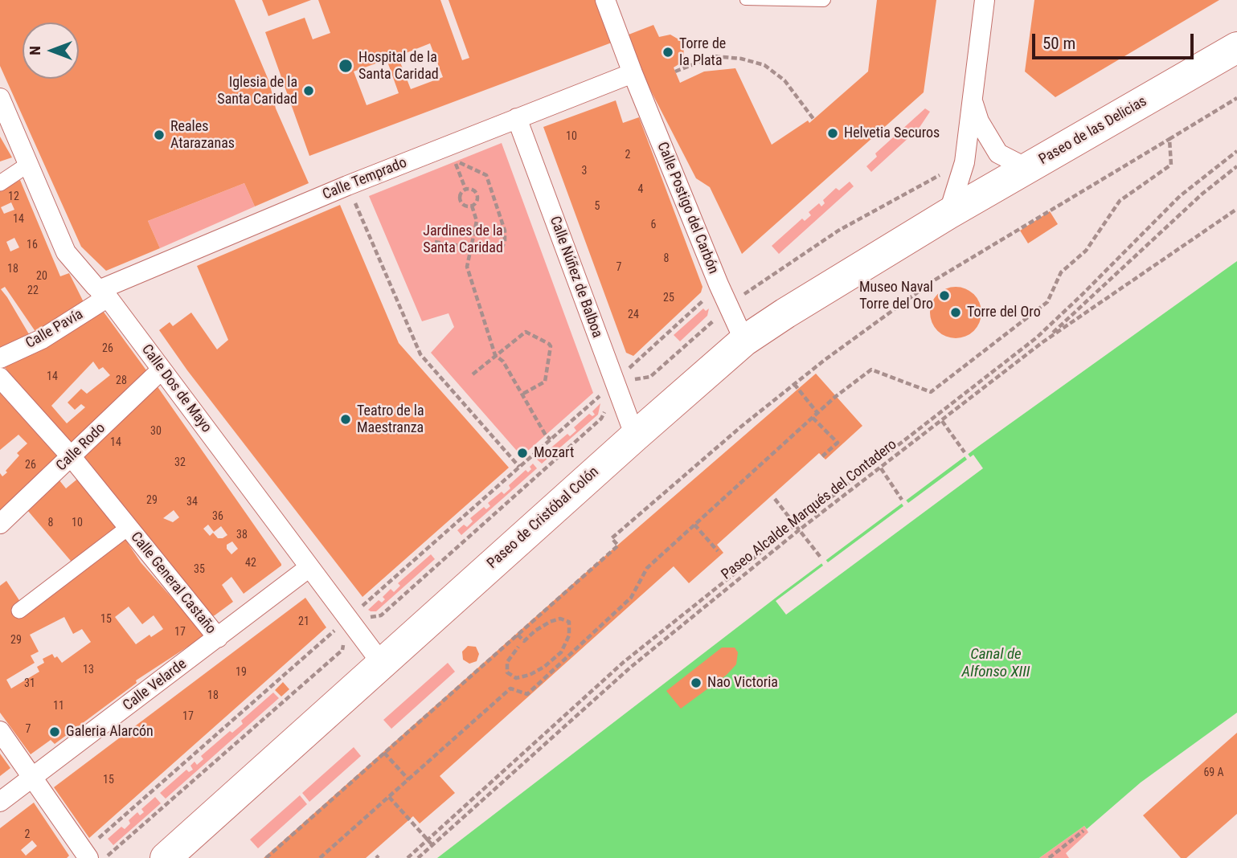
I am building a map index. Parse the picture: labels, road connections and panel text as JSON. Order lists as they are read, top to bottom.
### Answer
{
  "streets": {
    "main road": ["Paseo de las Delicias", "Paseo de Cristóbal Colón"],
    "street": [
      "Calle Temprado",
      "Calle Postigo del Carbón",
      "Calle Núñez de Balboa",
      "Calle Pavía",
      "Calle Dos de Mayo",
      "Calle Rodo",
      "Calle General Castaño",
      "Calle Velarde"
    ],
    "path": ["Paseo Alcalde Marqués del Contadero"]
  },
  "crossings": [
    ["Paseo de las Delicias", "Paseo de Cristóbal Colón"],
    ["Calle Temprado", "Calle Postigo del Carbón"],
    ["Calle Temprado", "Calle Núñez de Balboa"],
    ["Calle Temprado", "Calle Pavía"],
    ["Calle Temprado", "Calle Dos de Mayo"],
    ["Calle Postigo del Carbón", "Paseo de Cristóbal Colón"],
    ["Calle Núñez de Balboa", "Paseo de Cristóbal Colón"],
    ["Calle Pavía", "Calle Dos de Mayo"],
    ["Calle Dos de Mayo", "Calle Rodo"],
    ["Calle Dos de Mayo", "Paseo de Cristóbal Colón"],
    ["Calle Dos de Mayo", "Calle Velarde"],
    ["Calle Rodo", "Calle General Castaño"],
    ["Calle General Castaño", "Calle Velarde"]
  ],
  "water": ["Canal de Alfonso XIII"],
  "parks": ["Jardines de la Santa Caridad"],
  "places": [
    "Torre de la Plata",
    "Hospital de la Santa Caridad",
    "Iglesia de la Santa Caridad",
    "Helvetia Securos",
    "Reales Atarazanas",
    "Museo Naval Torre del Oro",
    "Torre del Oro",
    "Teatro de la Maestranza",
    "Mozart",
    "Nao Victoria",
    "Galeria Alarcón"
  ],
  "house_numbers": [
    "10",
    "2",
    "3",
    "4",
    "12",
    "5",
    "14",
    "6",
    "16",
    "8",
    "7",
    "18",
    "20",
    "22",
    "25",
    "24",
    "26",
    "14",
    "28",
    "30",
    "14",
    "32",
    "26",
    "29",
    "34",
    "36",
    "8",
    "10",
    "38",
    "42",
    "35",
    "15",
    "21",
    "17",
    "29",
    "13",
    "19",
    "31",
    "18",
    "11",
    "17",
    "7",
    "69 A",
    "15",
    "2"
  ],
  "scale_bar": "50 m",
  "north": "left"
}
